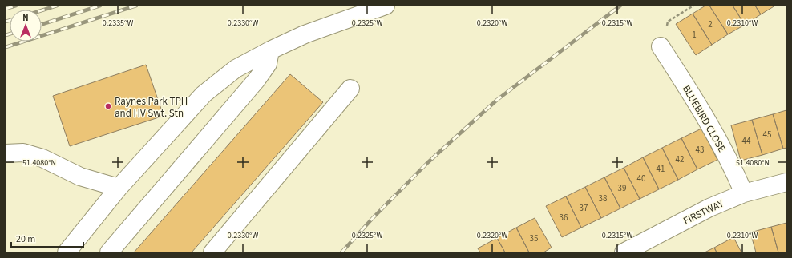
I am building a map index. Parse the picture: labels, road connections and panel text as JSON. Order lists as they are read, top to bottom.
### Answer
{
  "streets": {
    "street": ["BLUEBIRD CLOSE", "FIRSTWAY"]
  },
  "crossings": [
    ["BLUEBIRD CLOSE", "FIRSTWAY"]
  ],
  "places": ["Raynes Park TPH and HV Swt. Stn"],
  "house_numbers": [
    "2",
    "1",
    "45",
    "44",
    "43",
    "42",
    "41",
    "40",
    "39",
    "38",
    "37",
    "36",
    "35"
  ],
  "scale_bar": "20 m",
  "north": "top",
  "coordinates": [
    "0.2335°W",
    "0.2330°W",
    "0.2325°W",
    "0.2320°W",
    "0.2315°W",
    "0.2310°W",
    "51.4080°N"
  ]
}
